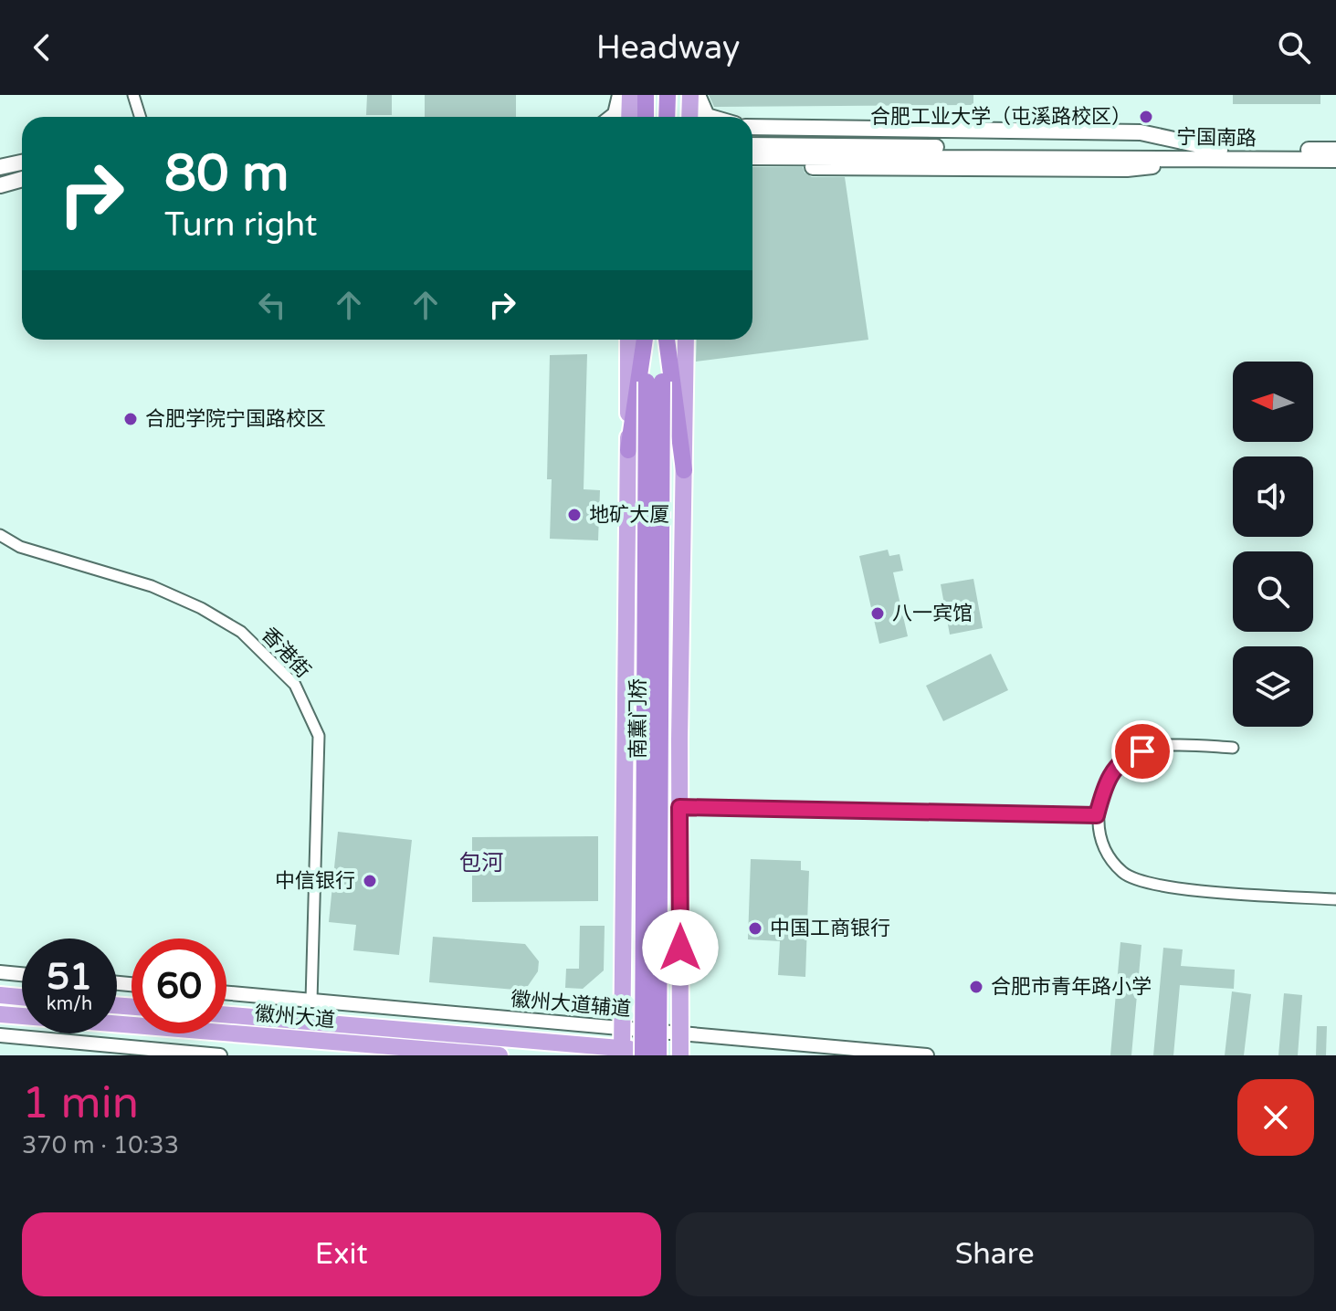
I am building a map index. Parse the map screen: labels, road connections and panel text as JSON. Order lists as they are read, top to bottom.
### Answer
{
  "streets": {
    "highway": ["南薰门桥"],
    "main road": ["宁国南路", "徽州大道"],
    "street": ["香港街", "徽州大道辅道"]
  },
  "crossings": [
    ["香港街", "徽州大道辅道"]
  ],
  "districts": ["包河"],
  "places": [
    "合肥工业大学（屯溪路校区）",
    "合肥学院宁国路校区",
    "地矿大厦",
    "八一宾馆",
    "中信银行",
    "中国工商银行",
    "合肥市青年路小学"
  ],
  "north": "left",
  "page": {
    "header": "Headway",
    "turn": ["80 m", "Turn right"],
    "speed": "51 km/h",
    "limit": "60",
    "heading": ["1 min", "370 m · 10:33"],
    "buttons": ["Exit", "Share"]
  }
}
